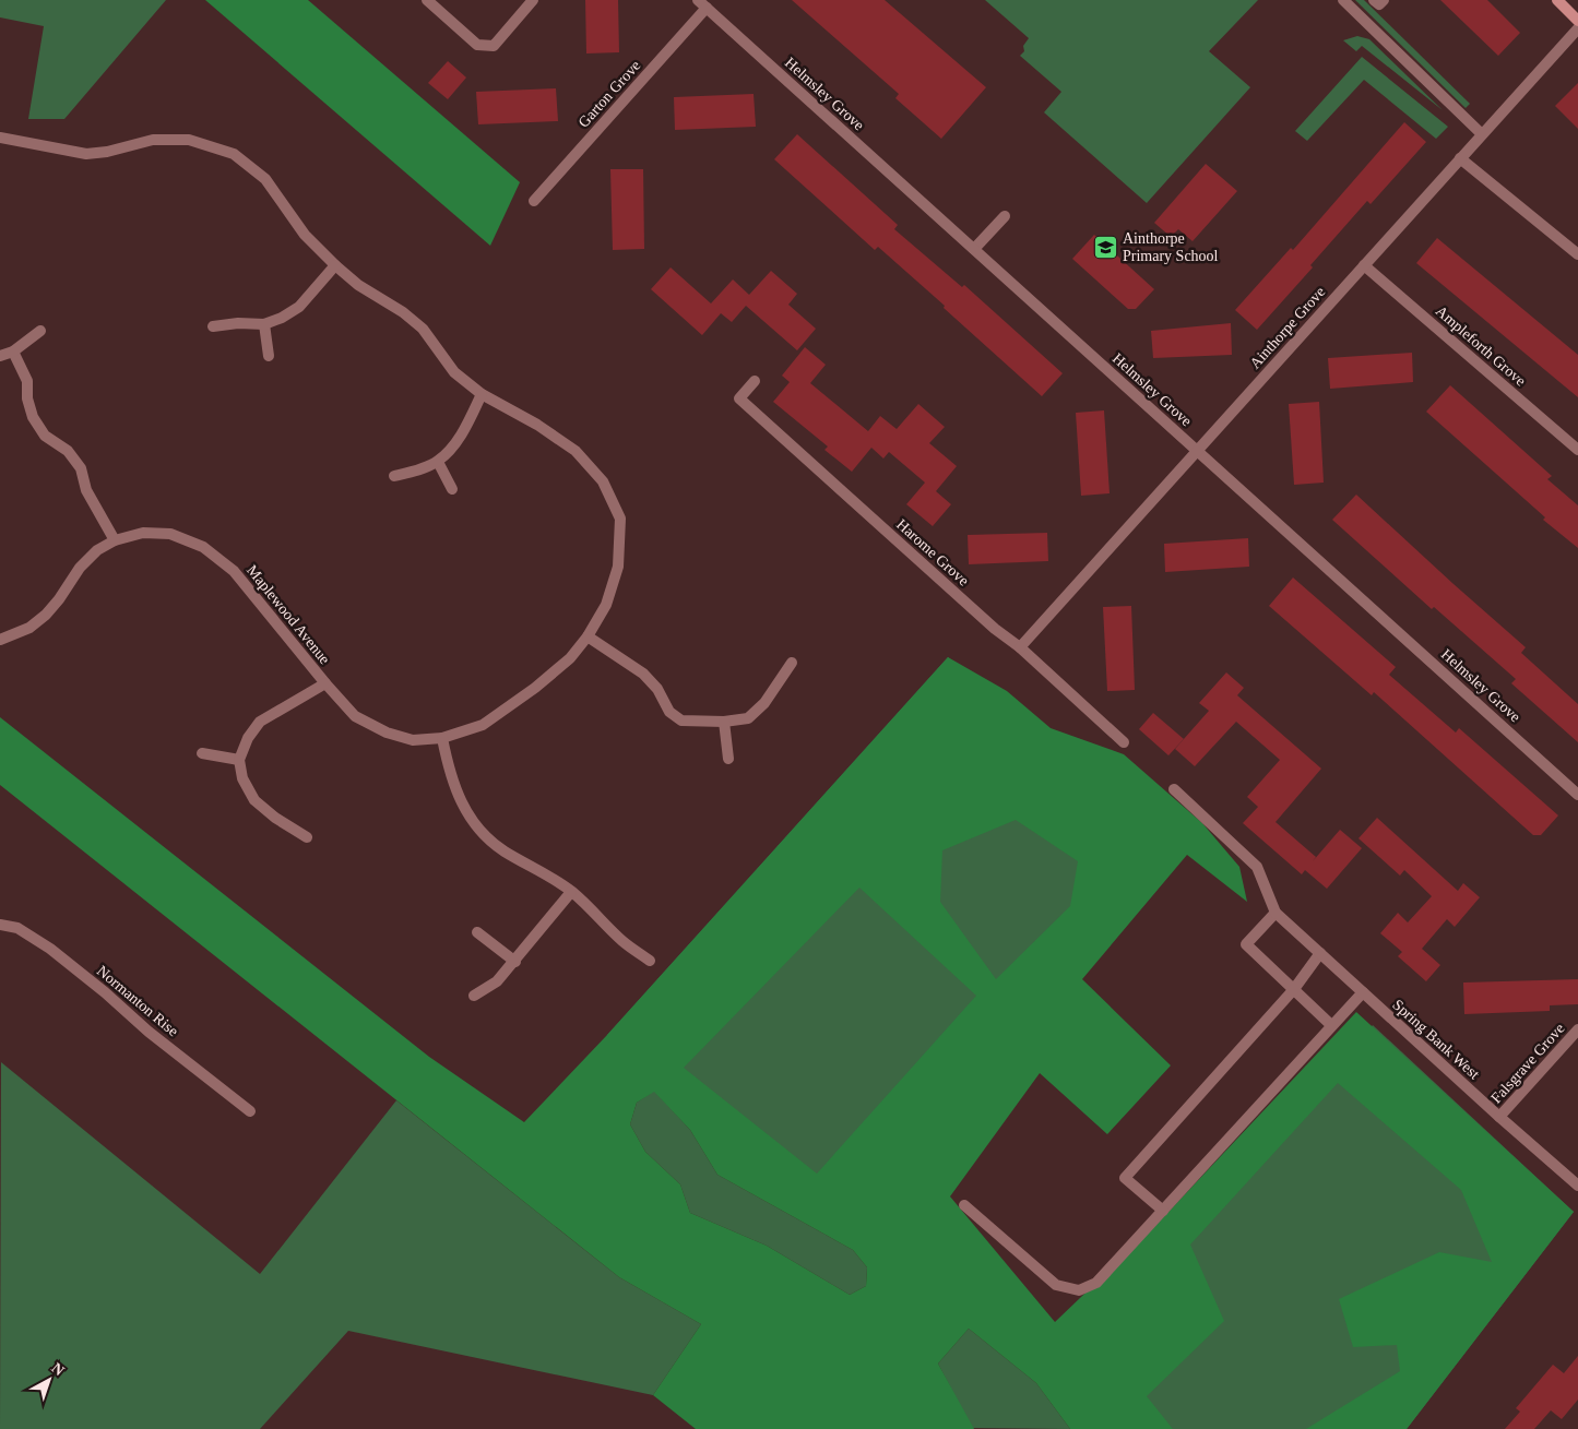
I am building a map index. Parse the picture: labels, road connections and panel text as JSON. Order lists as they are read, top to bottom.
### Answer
{
  "streets": {
    "street": [
      "Garton Grove",
      "Helmsley Grove",
      "Ainthorpe Grove",
      "Ampleforth Grove",
      "Harome Grove",
      "Maplewood Avenue",
      "Normanton Rise",
      "Spring Bank West",
      "Falsgrave Grove"
    ]
  },
  "crossings": [
    ["Garton Grove", "Helmsley Grove"],
    ["Helmsley Grove", "Ainthorpe Grove"],
    ["Ainthorpe Grove", "Ampleforth Grove"],
    ["Ainthorpe Grove", "Harome Grove"],
    ["Spring Bank West", "Falsgrave Grove"]
  ],
  "places": {
    "school or university": ["Ainthorpe Primary School"]
  },
  "north": "top right"
}
